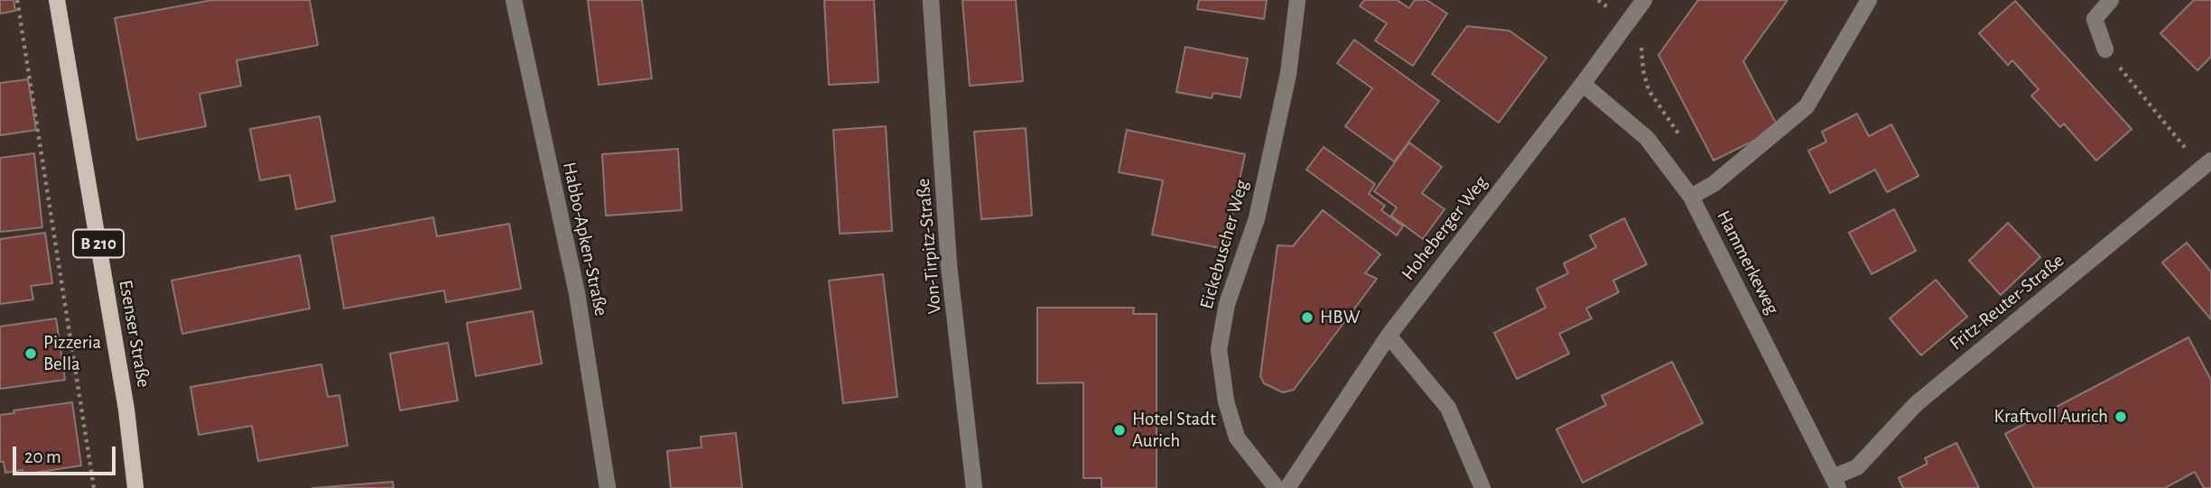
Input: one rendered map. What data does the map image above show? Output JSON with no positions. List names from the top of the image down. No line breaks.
{"streets":{"main road":["B 210","Esenser Straße"],"street":["Hoheberger Weg","Habbo-Apken-Straße","Eickebuscher Weg","Von-Tirpitz-Straße","Hammerkeweg","Fritz-Reuter-Straße"]},"crossings":[["Hoheberger Weg","Hammerkeweg"],["Hammerkeweg","Fritz-Reuter-Straße"]],"places":["HBW","Pizzeria Bella","Kraftvoll Aurich","Hotel Stadt Aurich"],"scale_bar":"20 m"}
